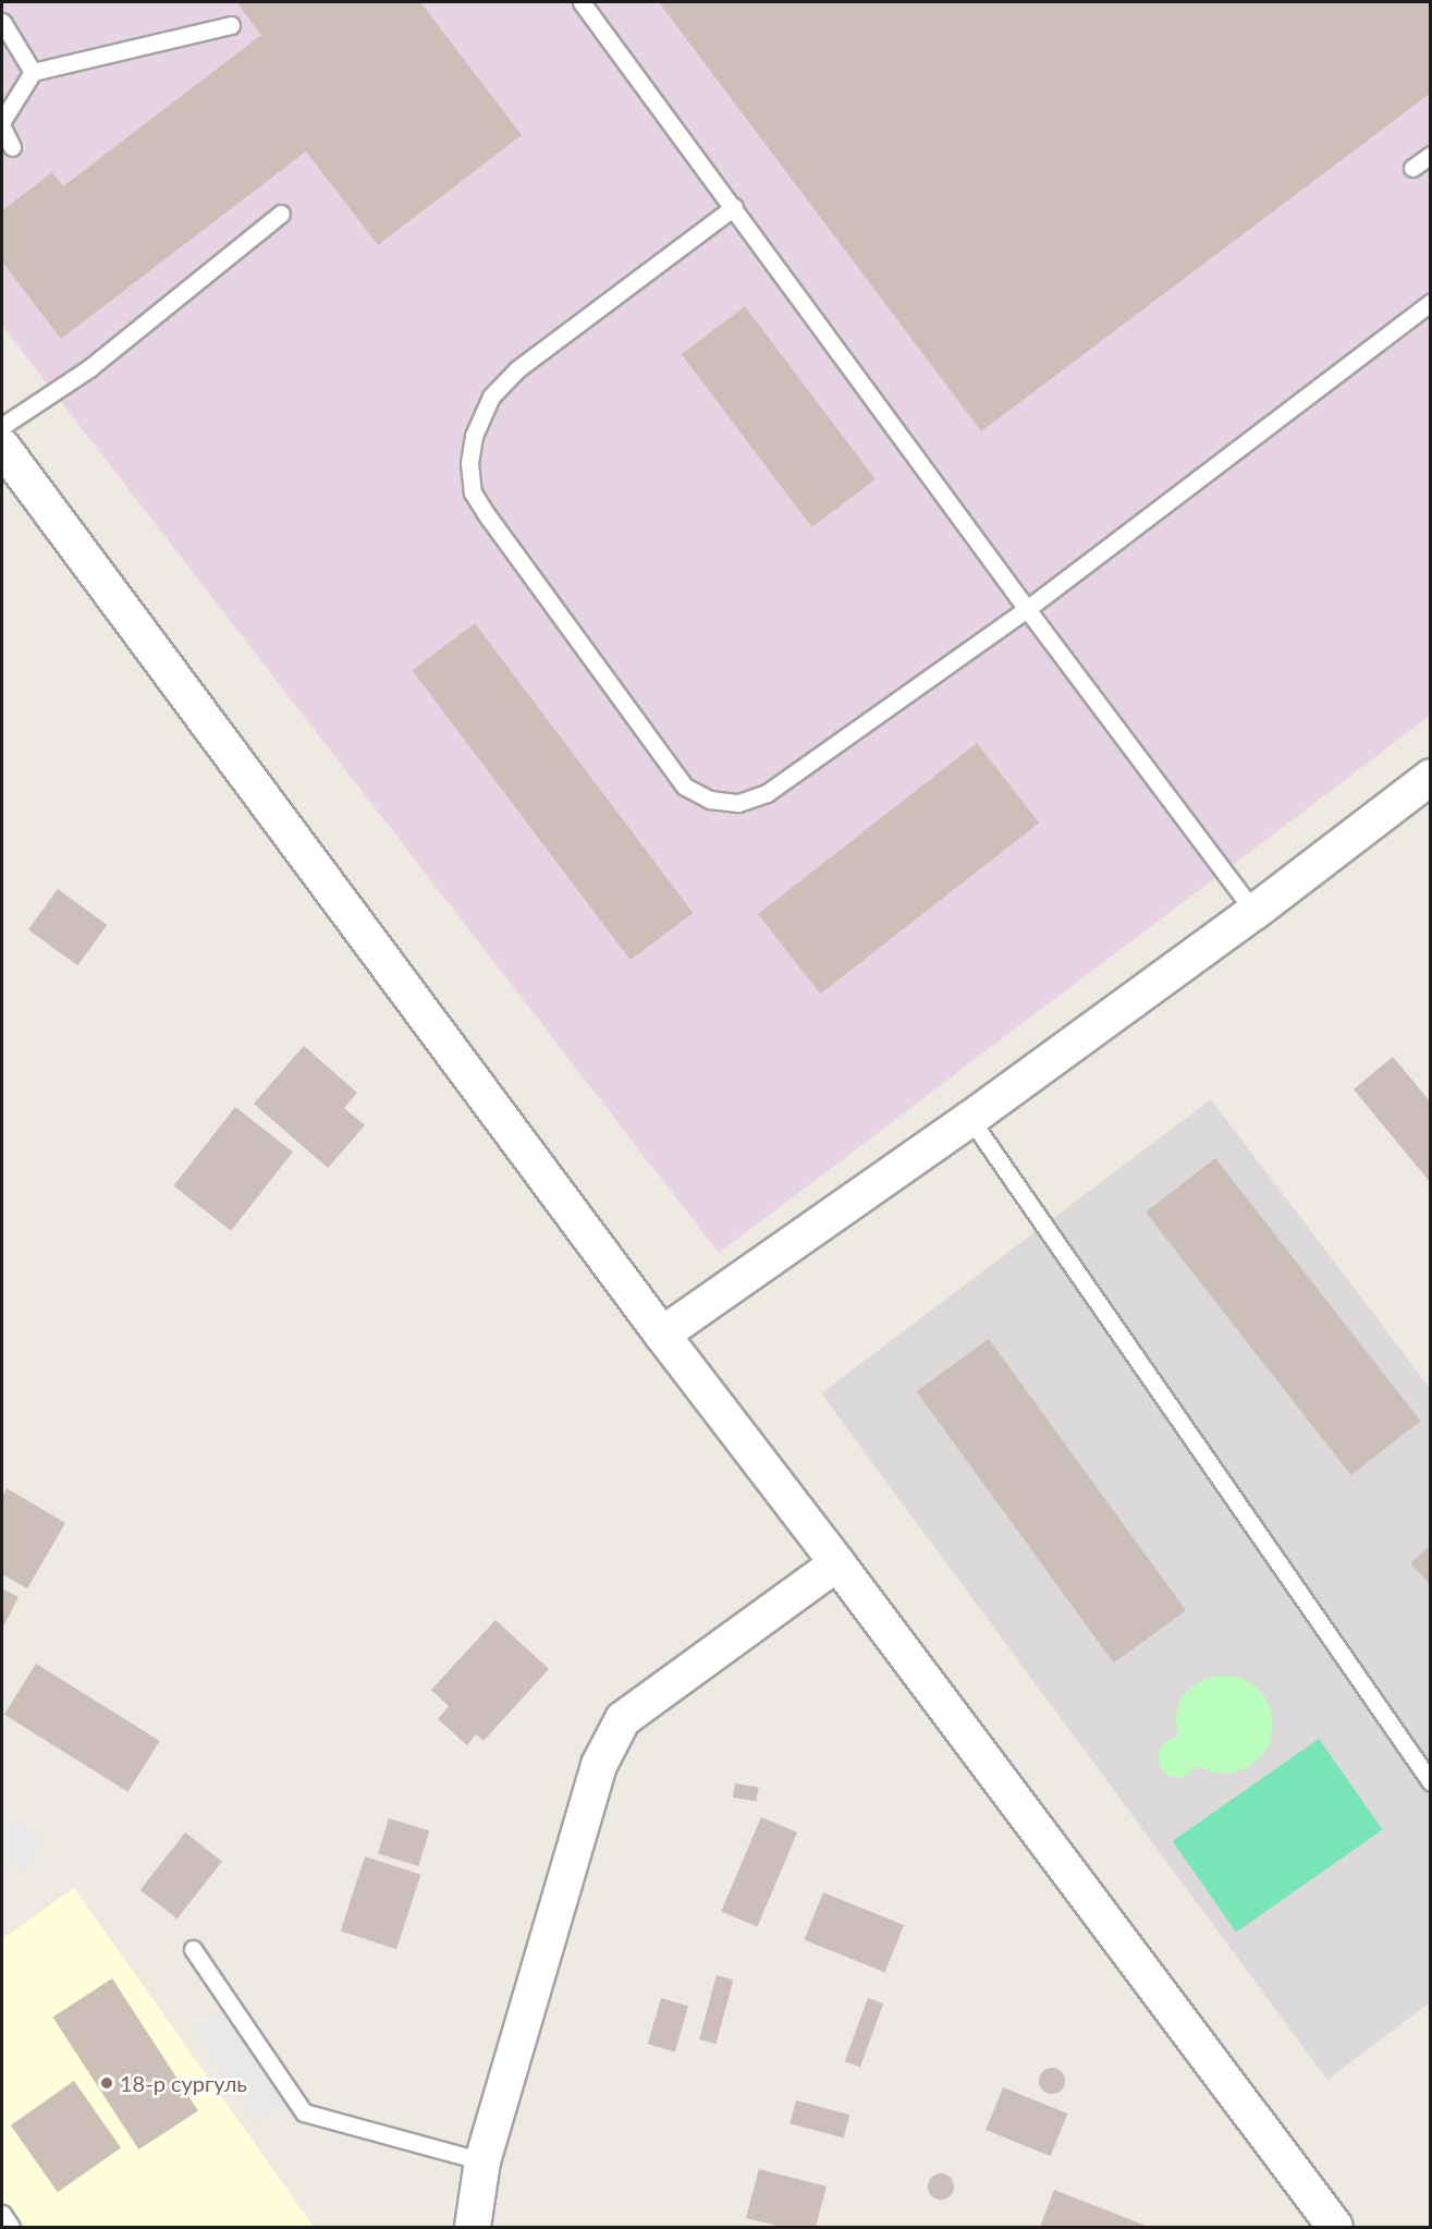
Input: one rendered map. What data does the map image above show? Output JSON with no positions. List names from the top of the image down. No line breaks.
{"places":["18-р сургуль"]}
